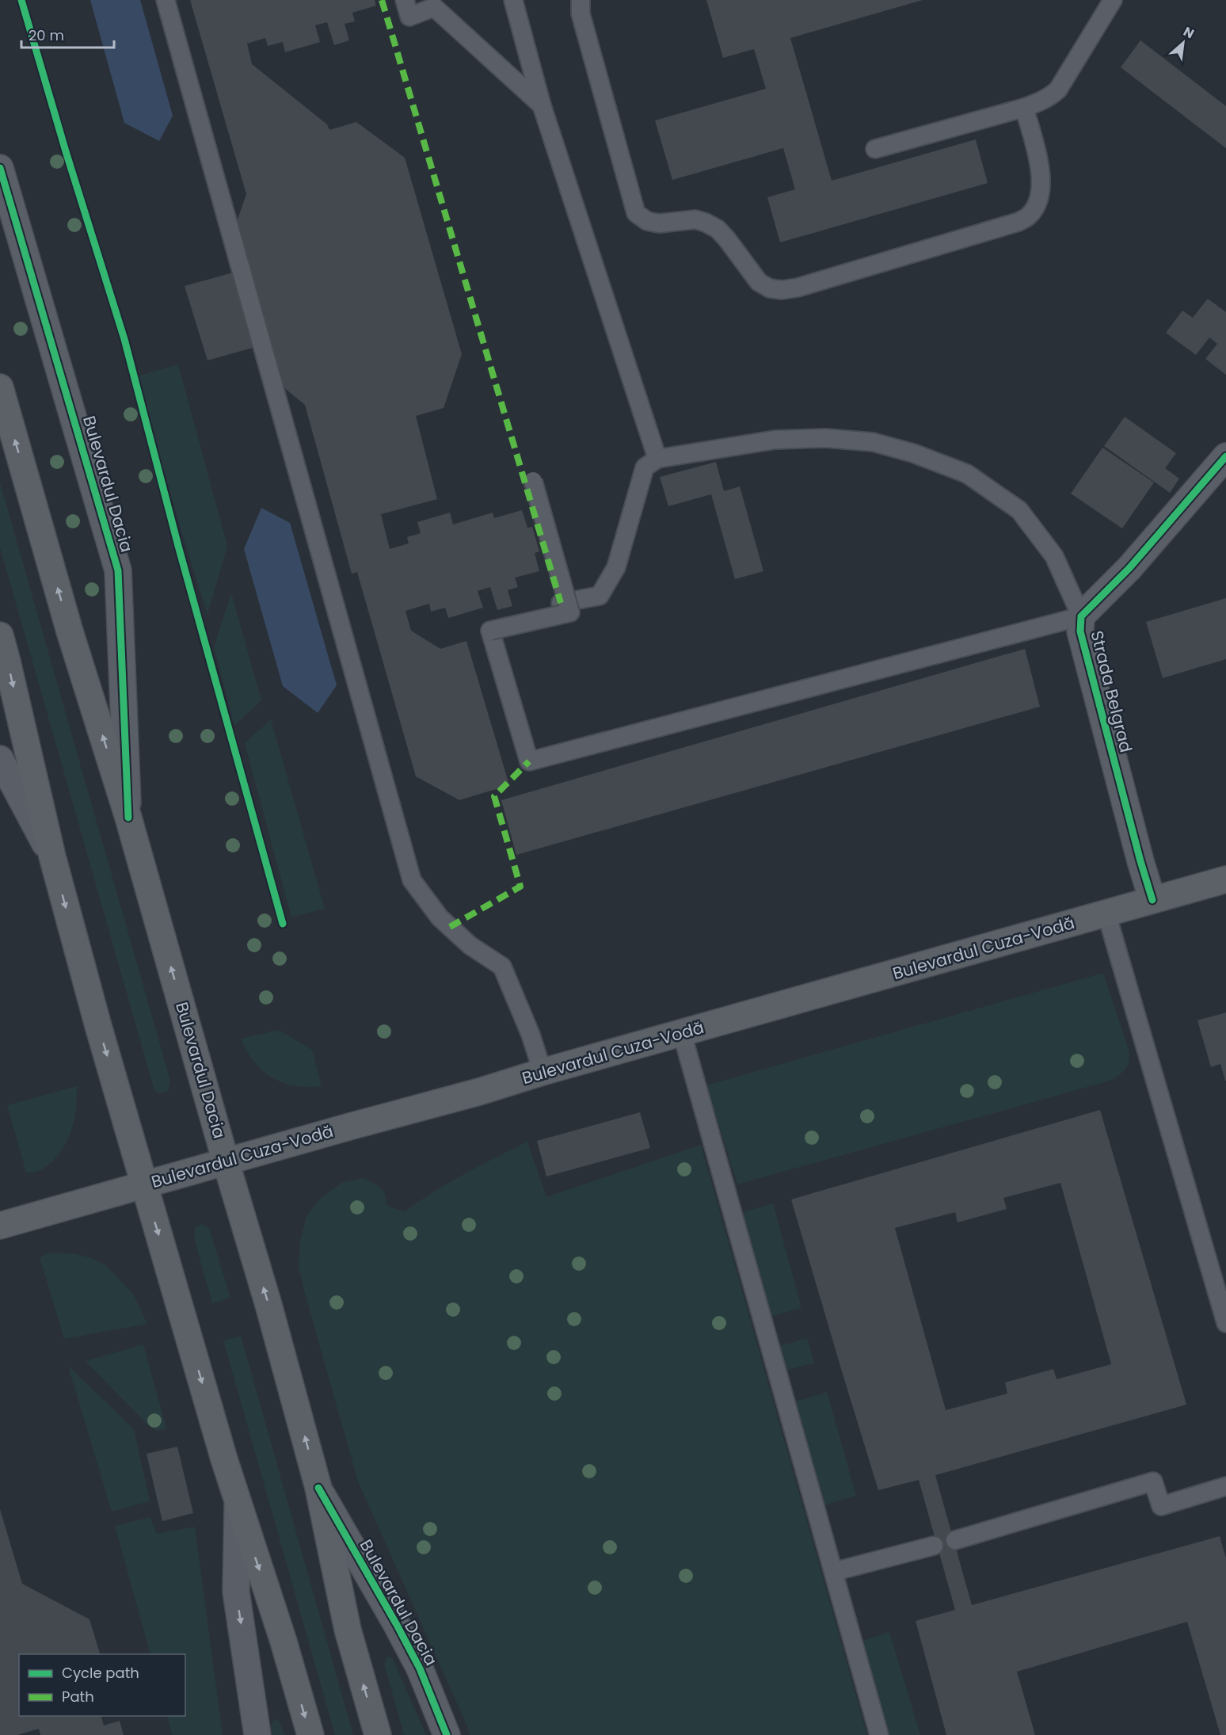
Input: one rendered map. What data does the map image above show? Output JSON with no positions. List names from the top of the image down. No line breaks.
{"streets":{"main road":["Bulevardul Dacia","Bulevardul Cuza-Vodă"],"street":["Strada Belgrad"]},"crossings":[["Bulevardul Dacia","Bulevardul Cuza-Vodă"],["Strada Belgrad","Bulevardul Cuza-Vodă"]],"legend":["Cycle path","Path"],"scale_bar":"20 m","north":"top right"}
